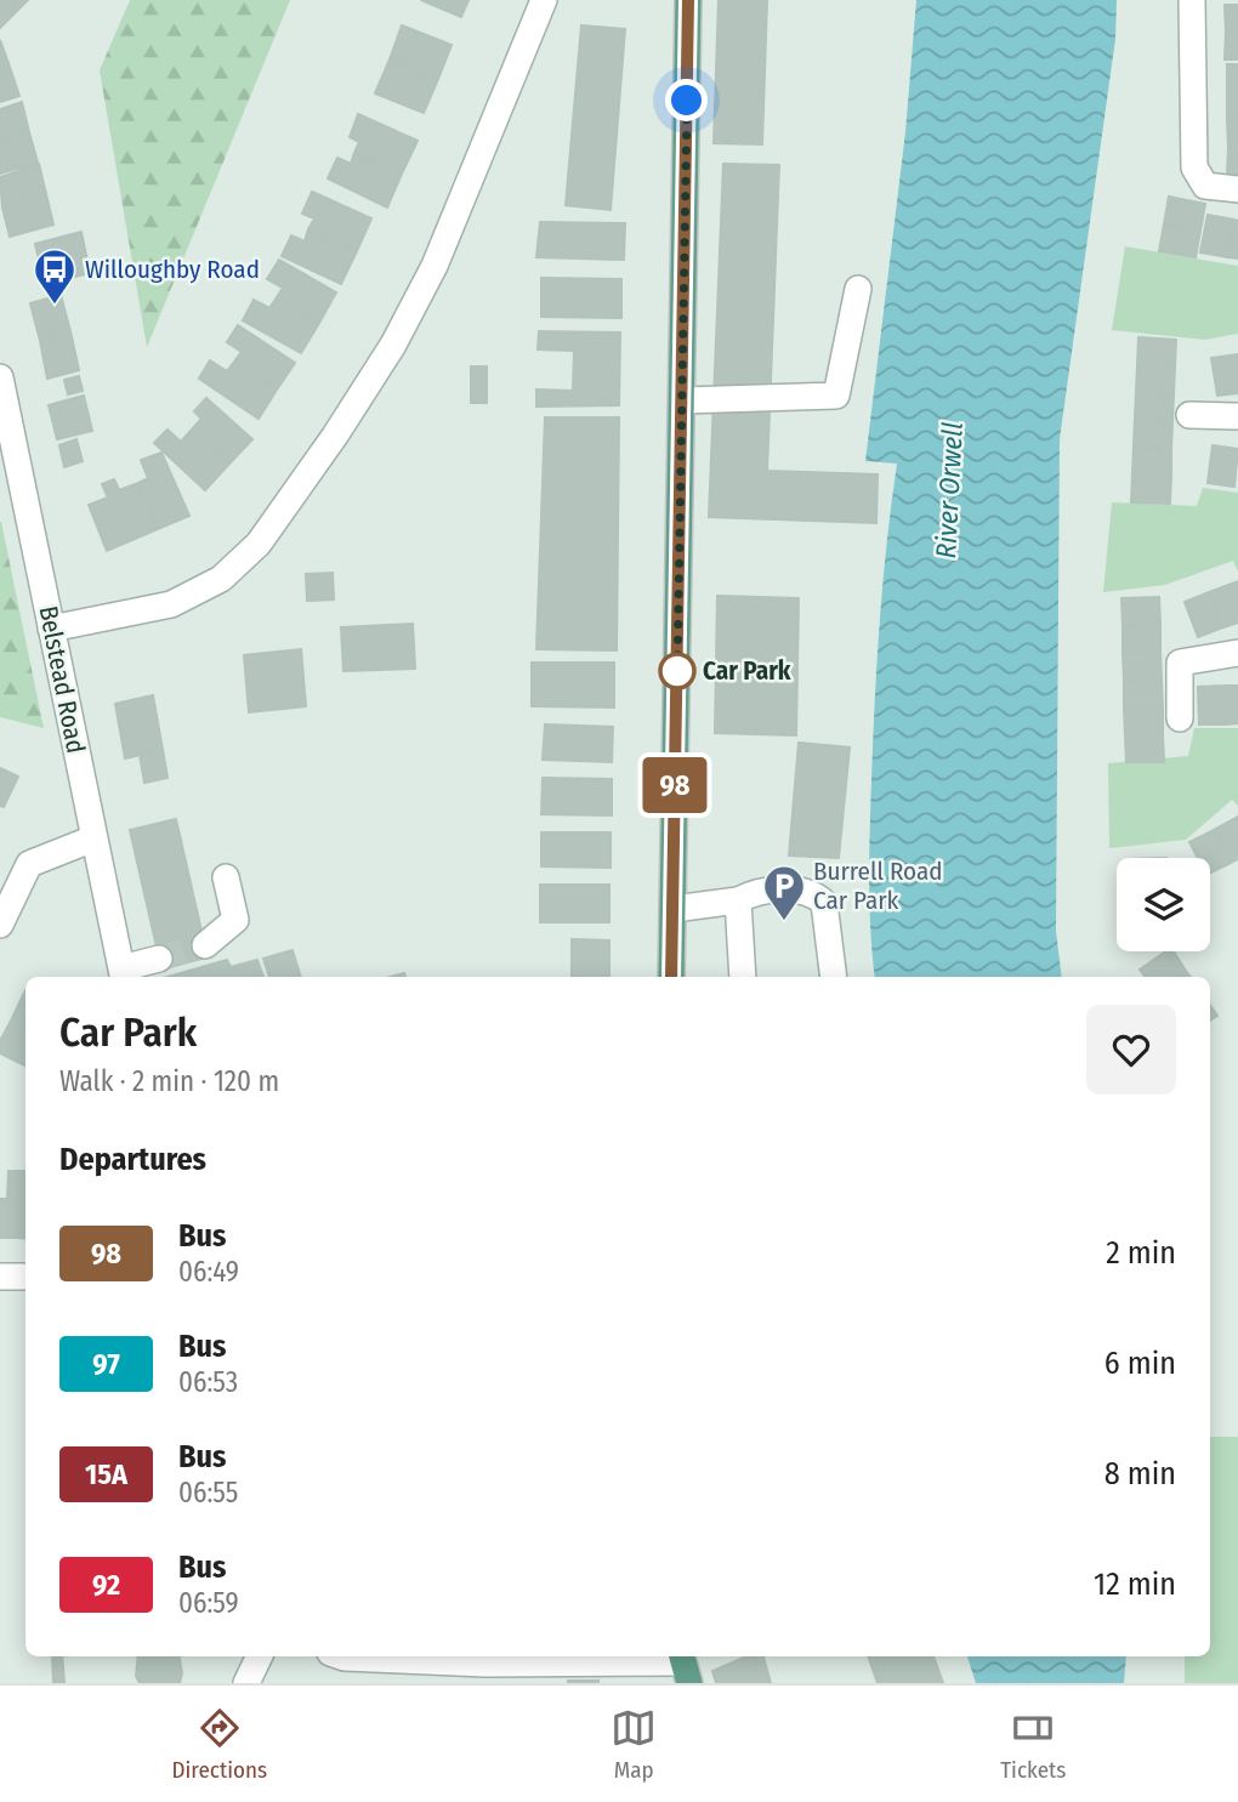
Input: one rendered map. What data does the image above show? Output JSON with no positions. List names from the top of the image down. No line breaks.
{"streets":{"street":["Belstead Road"]},"water":["River Orwell"],"places":{"bus stop":["Willoughby Road"],"other":["Car Park"],"parking":["Burrell Road Car Park"]},"lines":["bus line 98"],"page":{"on_map":"98","heading":[["Car Park","Walk · 2 min · 120 m"],"Departures"],"list":[{"mark":"98","name":"Bus","note":"06:49","value":"2 min"},{"mark":"97","name":"Bus","note":"06:53","value":"6 min"},{"mark":"15A","name":"Bus","note":"06:55","value":"8 min"},{"mark":"92","name":"Bus","note":"06:59","value":"12 min"}],"tabs":["Directions","Map","Tickets"]}}
